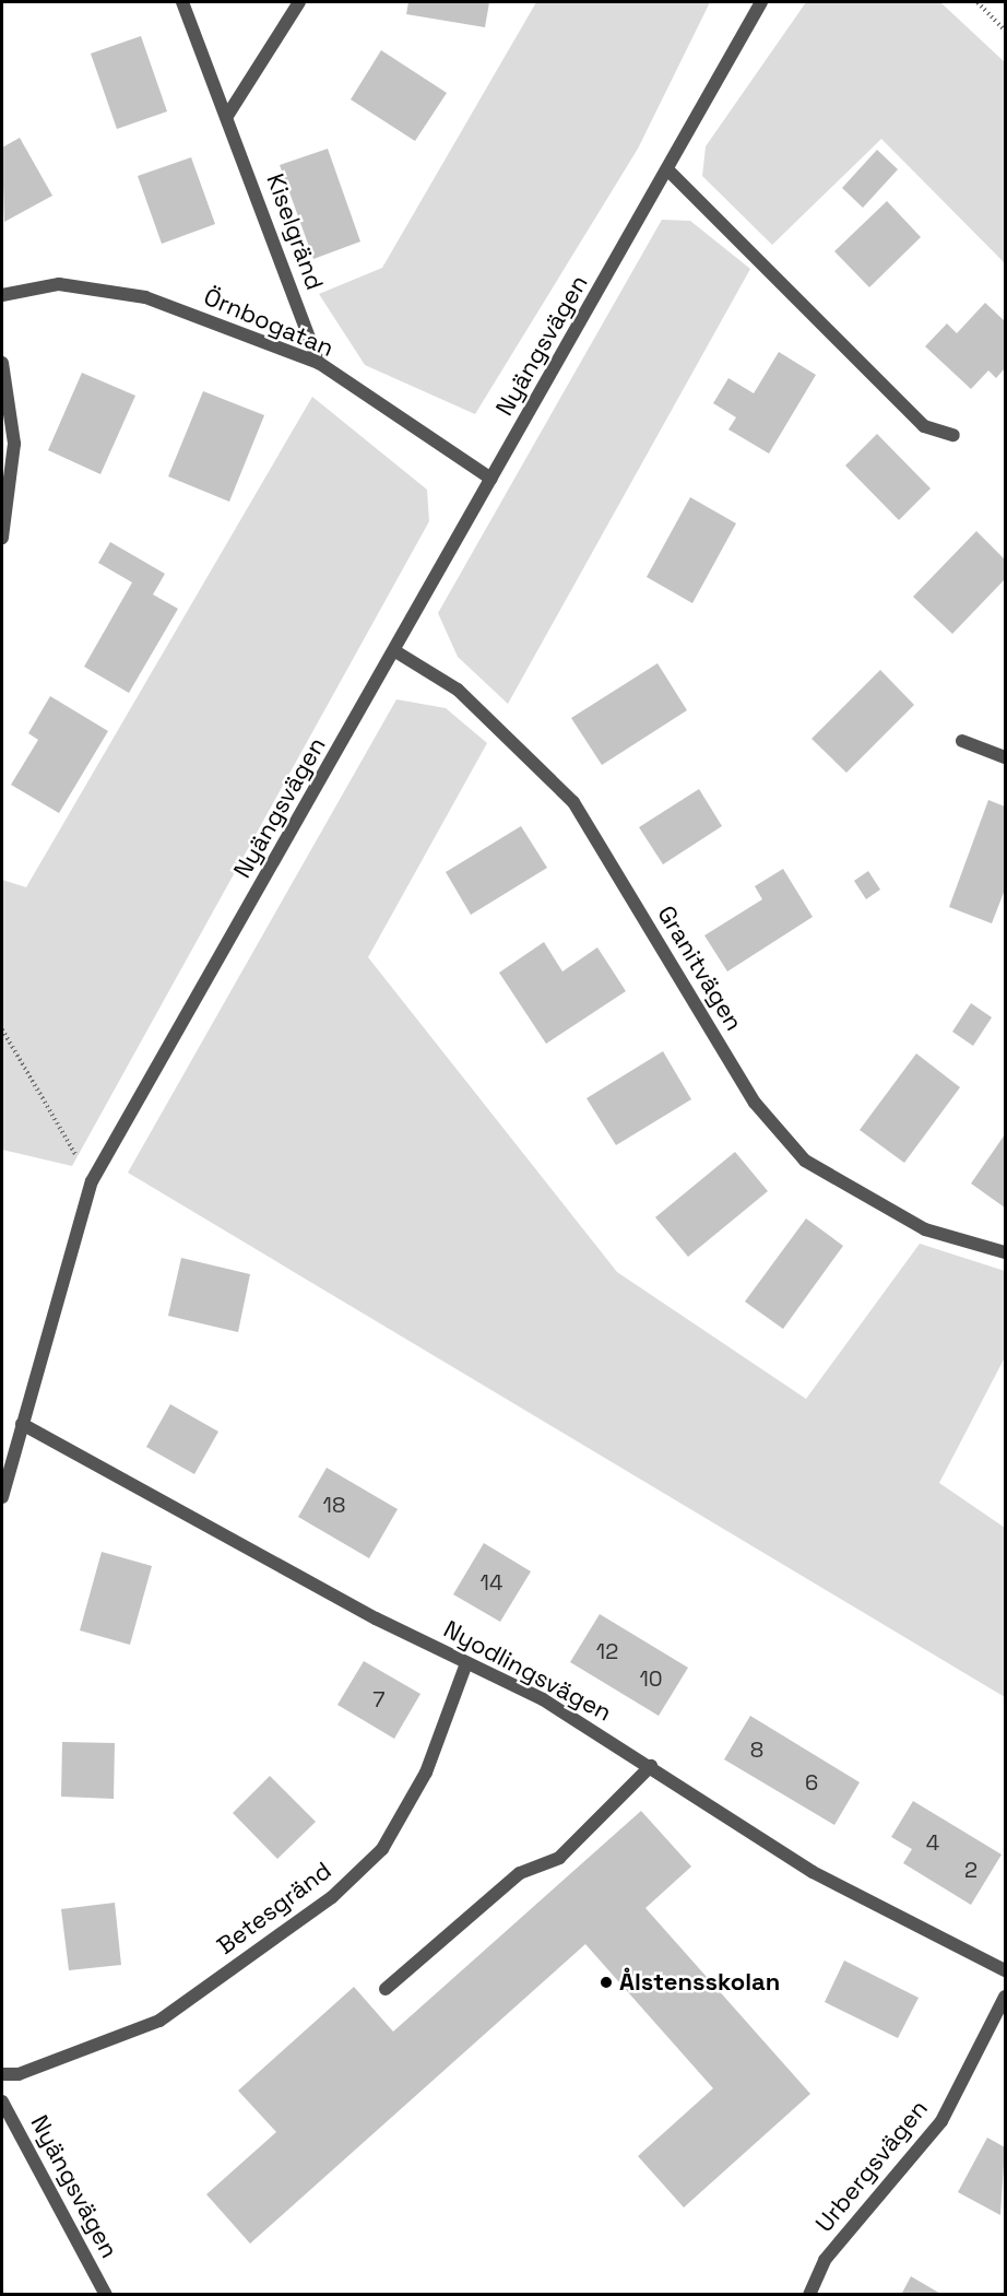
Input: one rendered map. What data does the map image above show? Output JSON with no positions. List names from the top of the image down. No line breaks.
{"streets":{"street":["Kiselgränd","Örnbogatan","Nyängsvägen","Granitvägen","Nyodlingsvägen","Betesgränd","Urbergsvägen"]},"crossings":[["Kiselgränd","Örnbogatan"],["Örnbogatan","Nyängsvägen"],["Nyängsvägen","Granitvägen"],["Nyängsvägen","Nyodlingsvägen"],["Nyodlingsvägen","Betesgränd"]],"places":["Ålstensskolan"],"house_numbers":["18","14","12","10","7","8","6","4","2"]}
